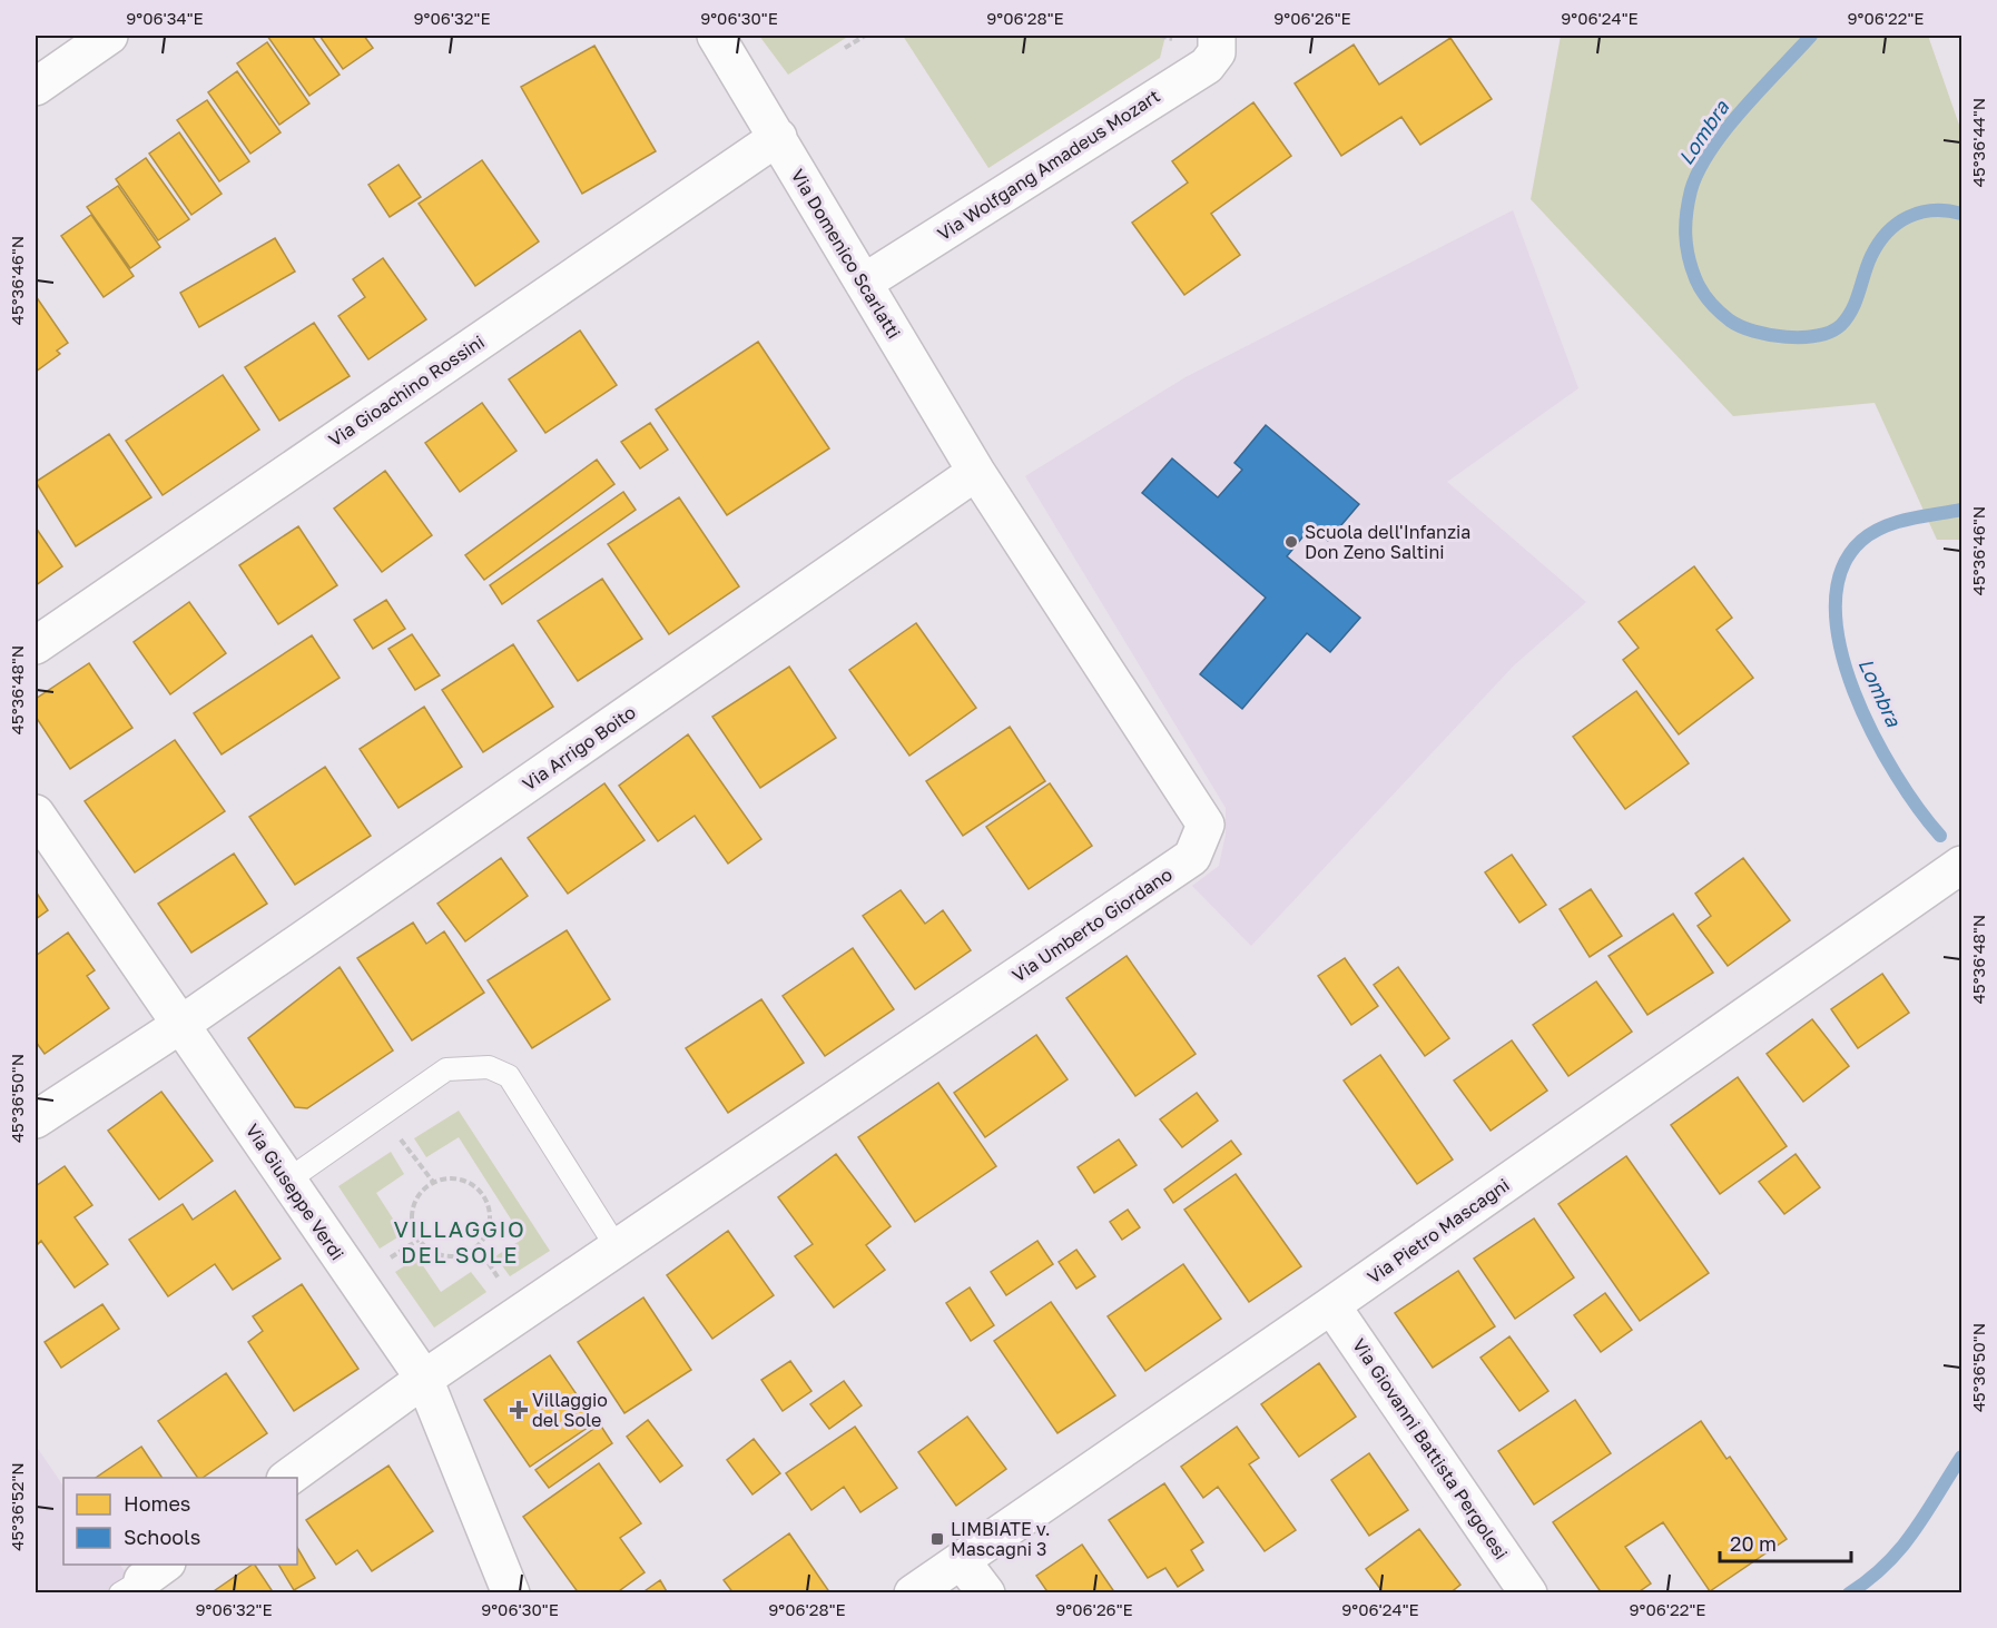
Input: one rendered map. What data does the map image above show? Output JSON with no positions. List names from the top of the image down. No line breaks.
{"streets":{"street":["Via Wolfgang Amadeus Mozart","Via Domenico Scarlatti","Via Gioachino Rossini","Via Arrigo Boito","Via Umberto Giordano","Via Giuseppe Verdi","Via Pietro Mascagni","Via Giovanni Battista Pergolesi"]},"crossings":[["Via Wolfgang Amadeus Mozart","Via Domenico Scarlatti"],["Via Domenico Scarlatti","Via Gioachino Rossini"],["Via Domenico Scarlatti","Via Arrigo Boito"],["Via Domenico Scarlatti","Via Umberto Giordano"],["Via Arrigo Boito","Via Umberto Giordano"],["Via Arrigo Boito","Via Giuseppe Verdi"],["Via Pietro Mascagni","Via Giovanni Battista Pergolesi"]],"districts":["VILLAGGIO DEL SOLE"],"water":["Lombra"],"places":{"other":["Scuola dell'Infanzia Don Zeno Saltini"],"health":["Villaggio del Sole"],"transit":["LIMBIATE v. Mascagni 3"]},"legend":["Homes","Schools"],"scale_bar":"20 m","coordinates":["9°06'34\"E","9°06'32\"E","9°06'30\"E","9°06'28\"E","9°06'26\"E","9°06'24\"E","9°06'22\"E","45°36'44\"N","45°36'46\"N","45°36'48\"N","45°36'50\"N","45°36'52\"N"]}
